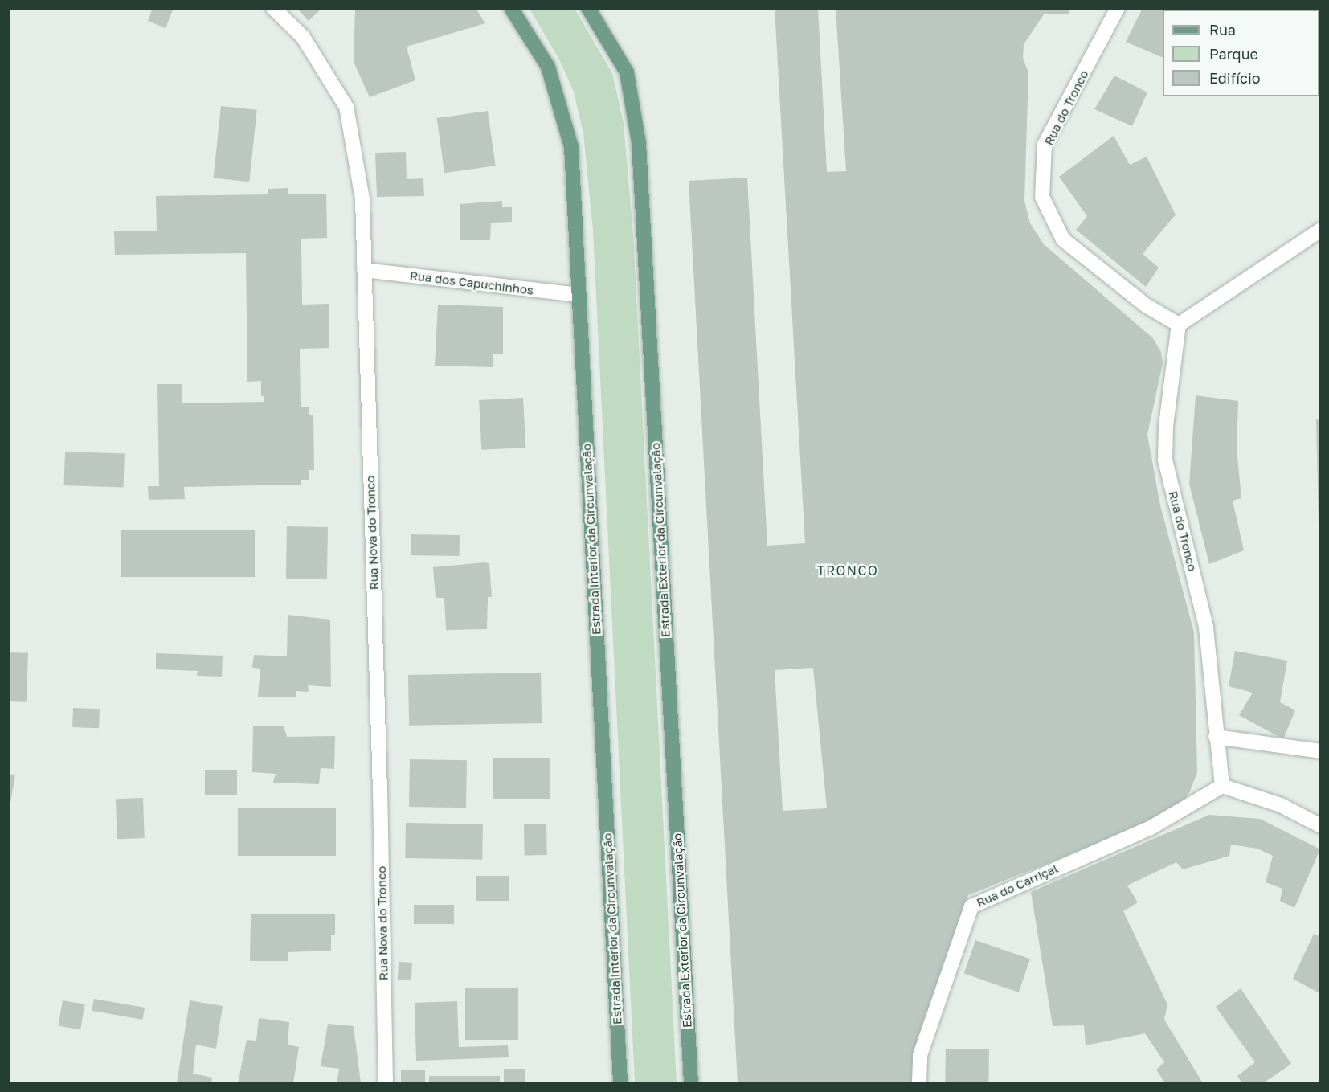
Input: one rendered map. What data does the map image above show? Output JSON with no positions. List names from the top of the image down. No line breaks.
{"streets":{"main road":["Estrada Interior da Circunvalação","Estrada Exterior da Circunvalação"],"street":["Rua do Tronco","Rua dos Capuchinhos","Rua Nova do Tronco","Rua do Carriçal"]},"crossings":[["Rua do Tronco","Rua do Carriçal"],["Rua dos Capuchinhos","Rua Nova do Tronco"],["Rua dos Capuchinhos","Estrada Interior da Circunvalação"]],"districts":["TRONCO"],"legend":["Rua","Parque","Edifício"]}
